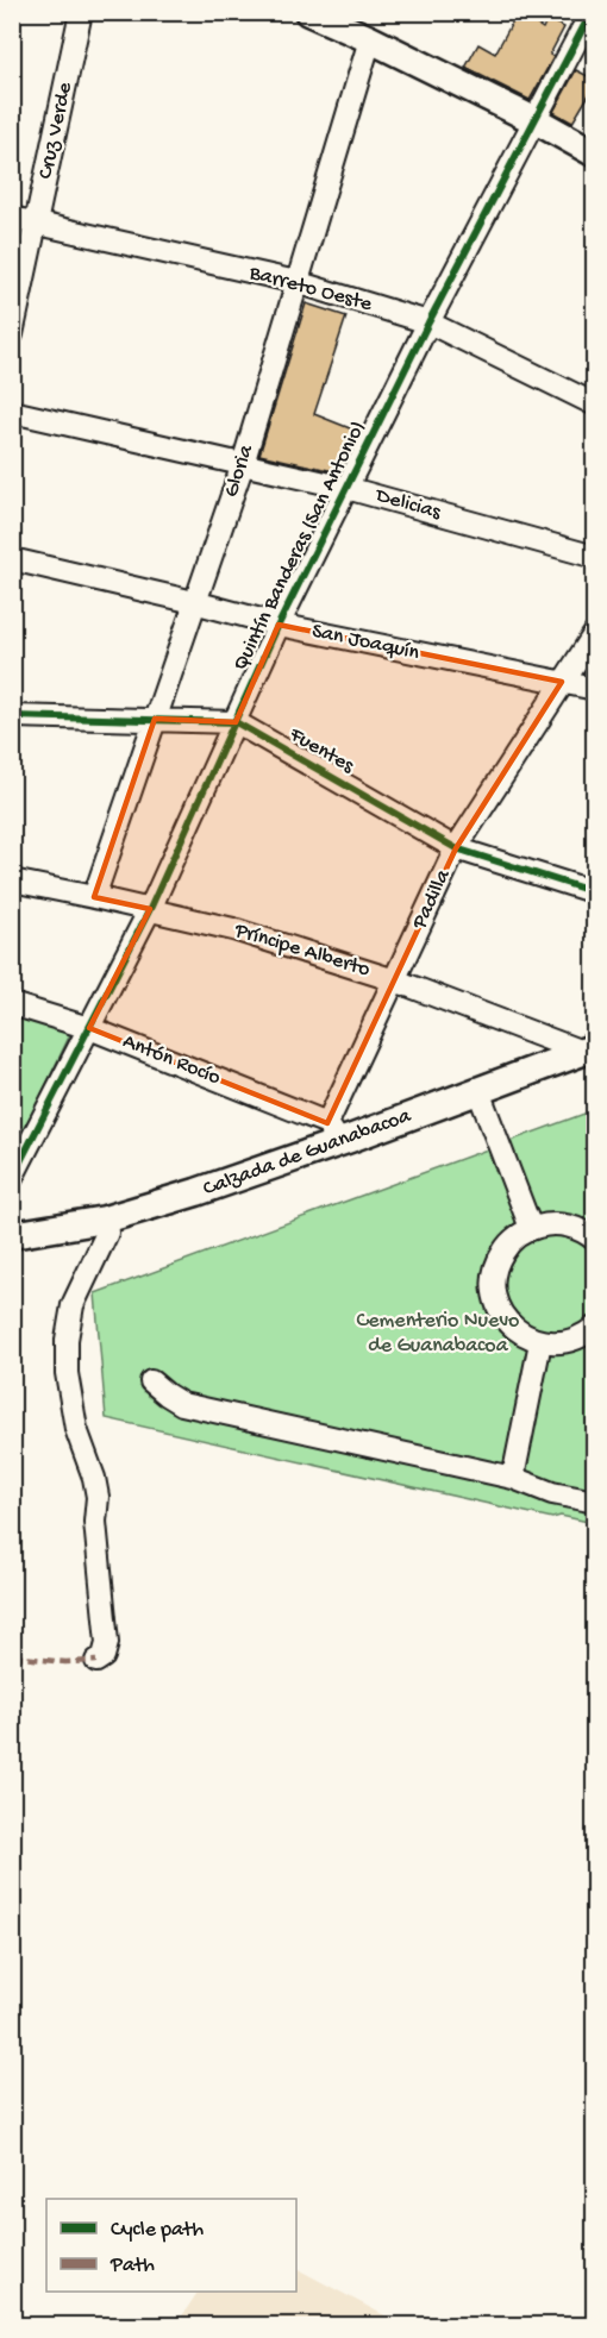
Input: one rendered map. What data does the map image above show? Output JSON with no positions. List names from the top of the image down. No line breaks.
{"streets":{"main road":["Calzada de Guanabacoa"],"street":["Cruz Verde","Barreto Oeste","Gloria","Delicias","Quintín Banderas (San Antonio)","San Joaquín","Fuentes","Padilla","Príncipe Alberto","Antón Rocío"]},"crossings":[["Cruz Verde","Barreto Oeste"],["Barreto Oeste","Gloria"],["Barreto Oeste","Quintín Banderas (San Antonio)"],["Gloria","Delicias"],["Gloria","San Joaquín"],["Gloria","Fuentes"],["Gloria","Príncipe Alberto"],["Delicias","Quintín Banderas (San Antonio)"],["Quintín Banderas (San Antonio)","San Joaquín"],["Quintín Banderas (San Antonio)","Fuentes"],["Quintín Banderas (San Antonio)","Príncipe Alberto"],["Quintín Banderas (San Antonio)","Antón Rocío"],["San Joaquín","Padilla"],["Fuentes","Padilla"],["Padilla","Príncipe Alberto"],["Padilla","Antón Rocío"],["Padilla","Calzada de Guanabacoa"],["Príncipe Alberto","Calzada de Guanabacoa"],["Antón Rocío","Calzada de Guanabacoa"]],"parks":["Cementerio Nuevo de Guanabacoa"],"legend":["Cycle path","Path"]}
